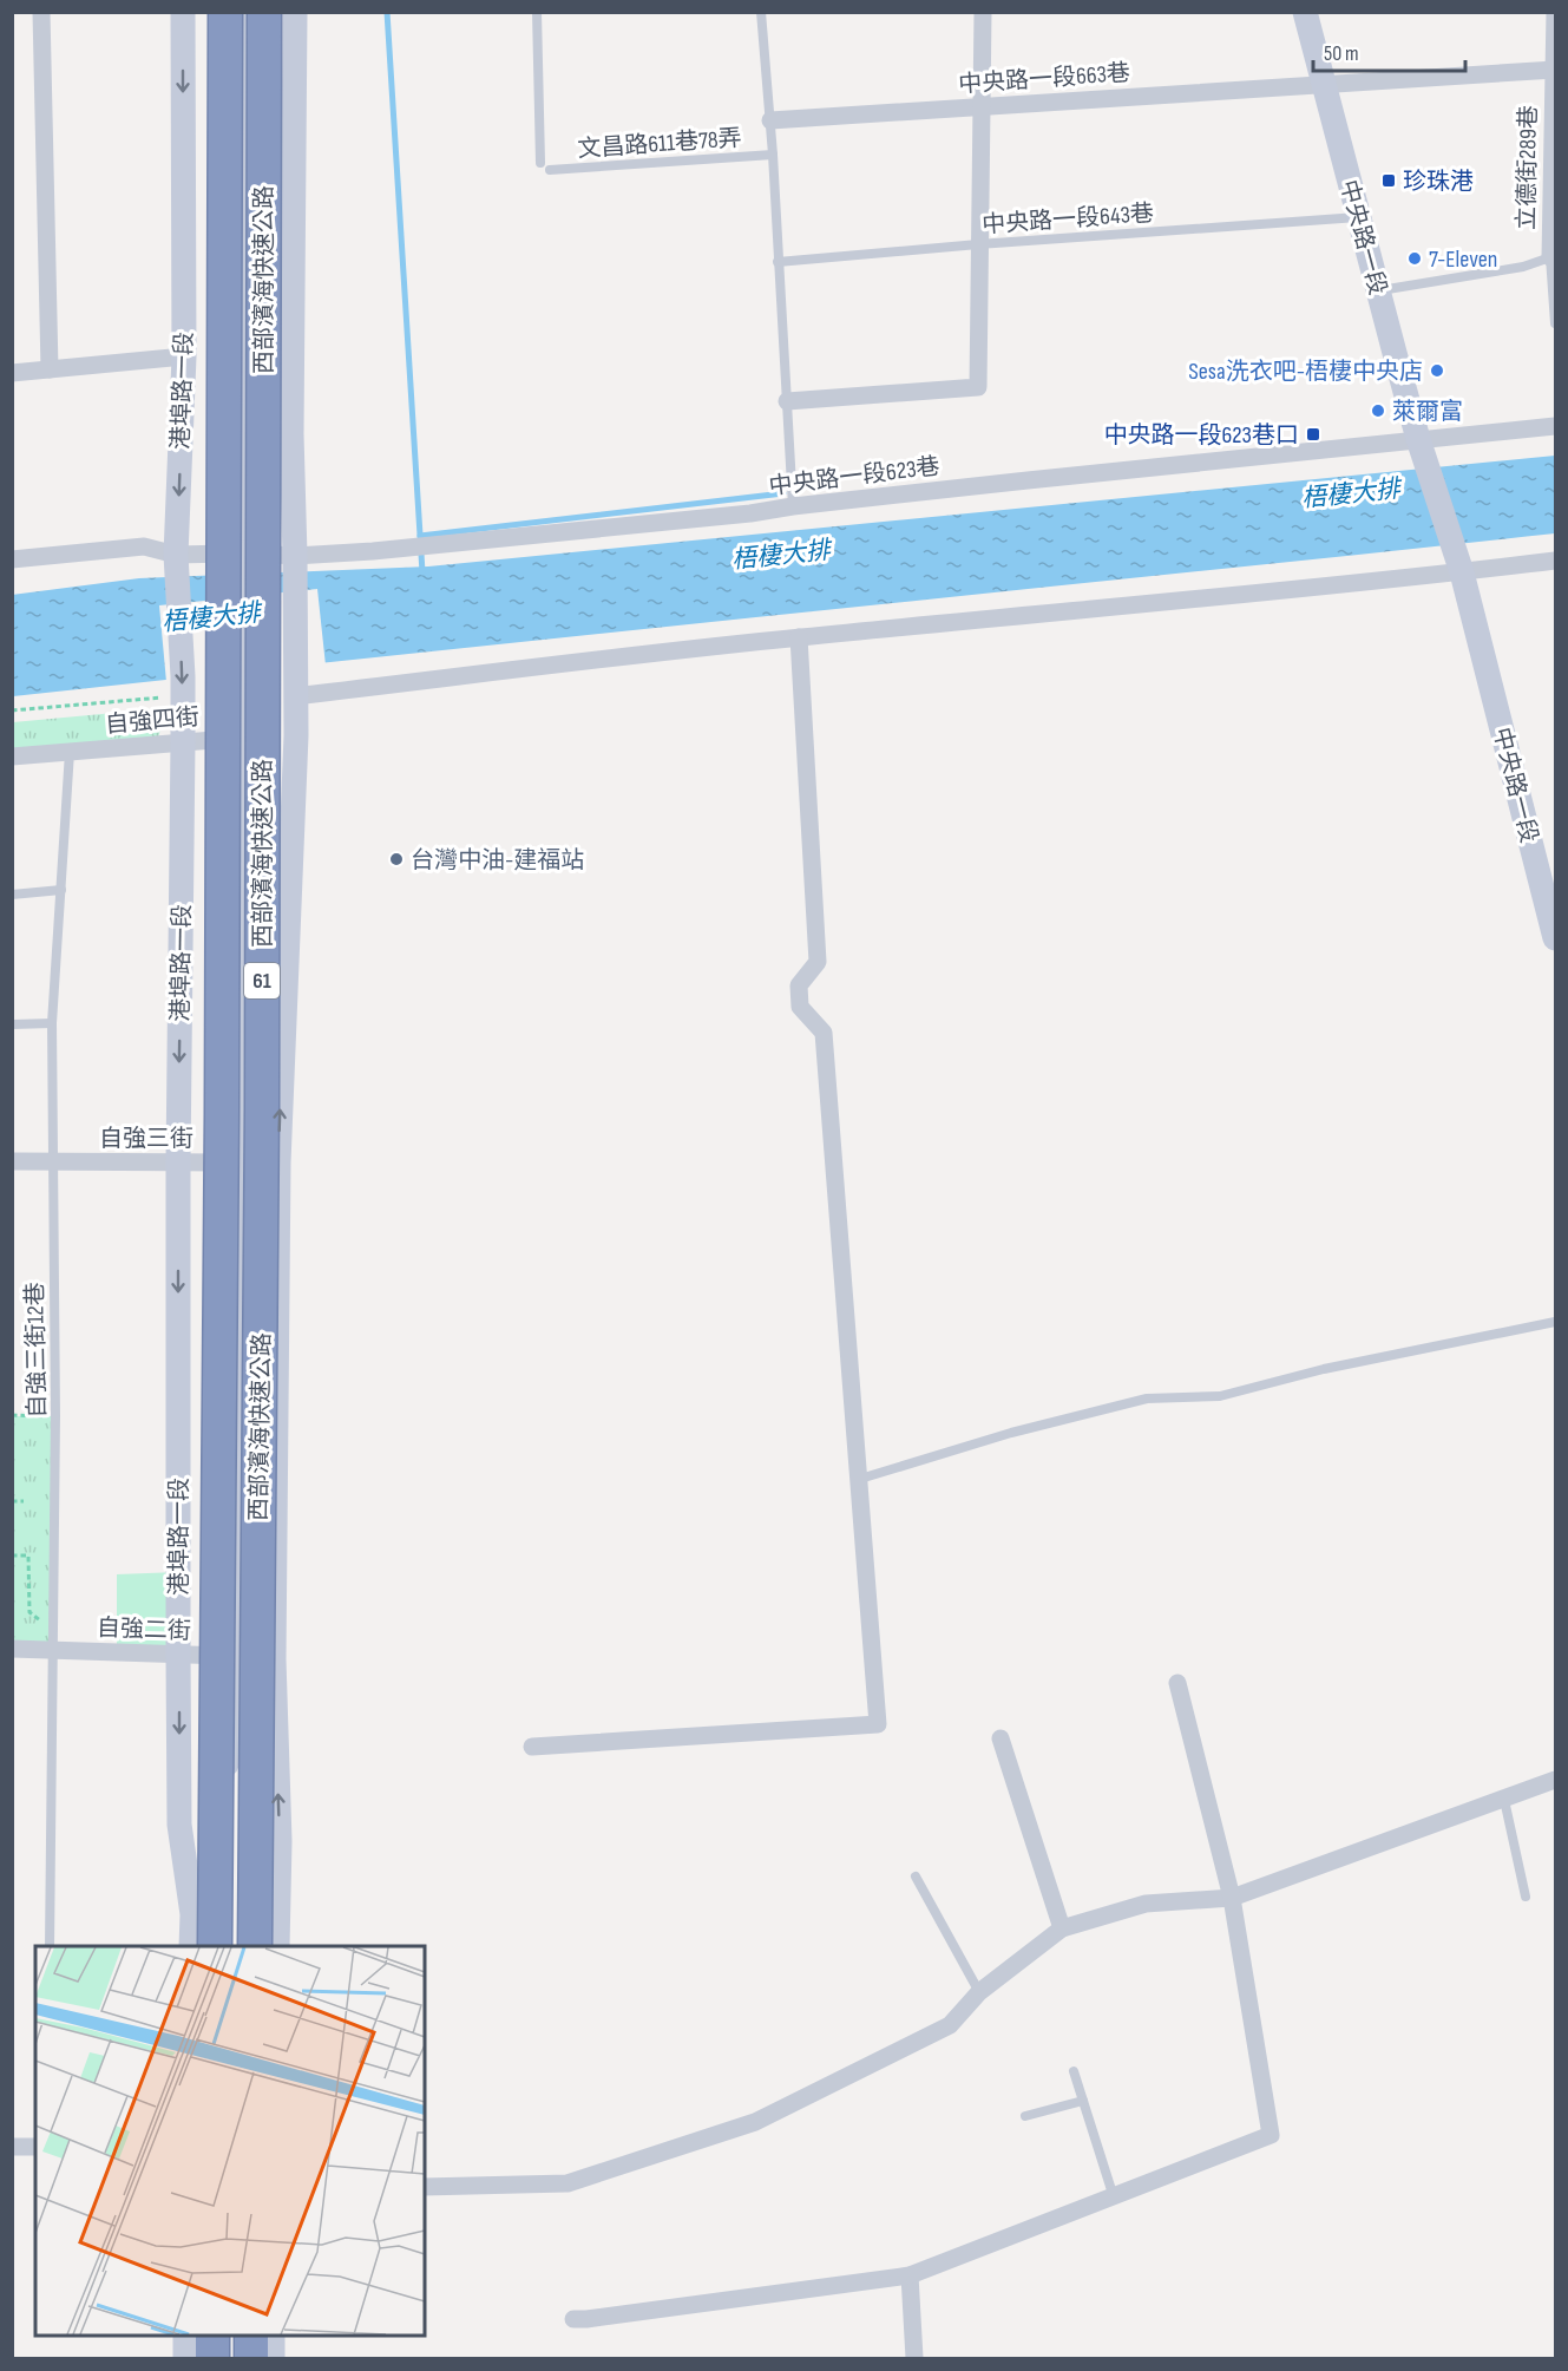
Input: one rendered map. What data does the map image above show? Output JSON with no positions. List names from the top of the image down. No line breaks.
{"streets":{"highway":["西部濱海快速公路","61"],"street":["中央路一段663巷","立德街289巷","中央路一段","港埠路一段","中央路一段623巷","自強四街","自強三街","自強二街"],"lane":["文昌路611巷78弄","中央路一段643巷","自強三街12巷"]},"crossings":[["中央路一段663巷","立德街289巷"],["中央路一段663巷","中央路一段"],["中央路一段643巷","中央路一段"],["中央路一段","中央路一段623巷"],["港埠路一段","中央路一段623巷"],["港埠路一段","自強四街"],["港埠路一段","自強三街"],["港埠路一段","自強二街"],["自強四街","自強三街12巷"],["自強三街","自強三街12巷"],["自強三街12巷","自強二街"]],"water":["梧棲大排"],"places":{"transit":["珍珠港","中央路一段623巷口"],"other":["7-Eleven","Sesa洗衣吧-梧棲中央店","萊爾富","台灣中油-建福站"]},"scale_bar":"50 m"}
